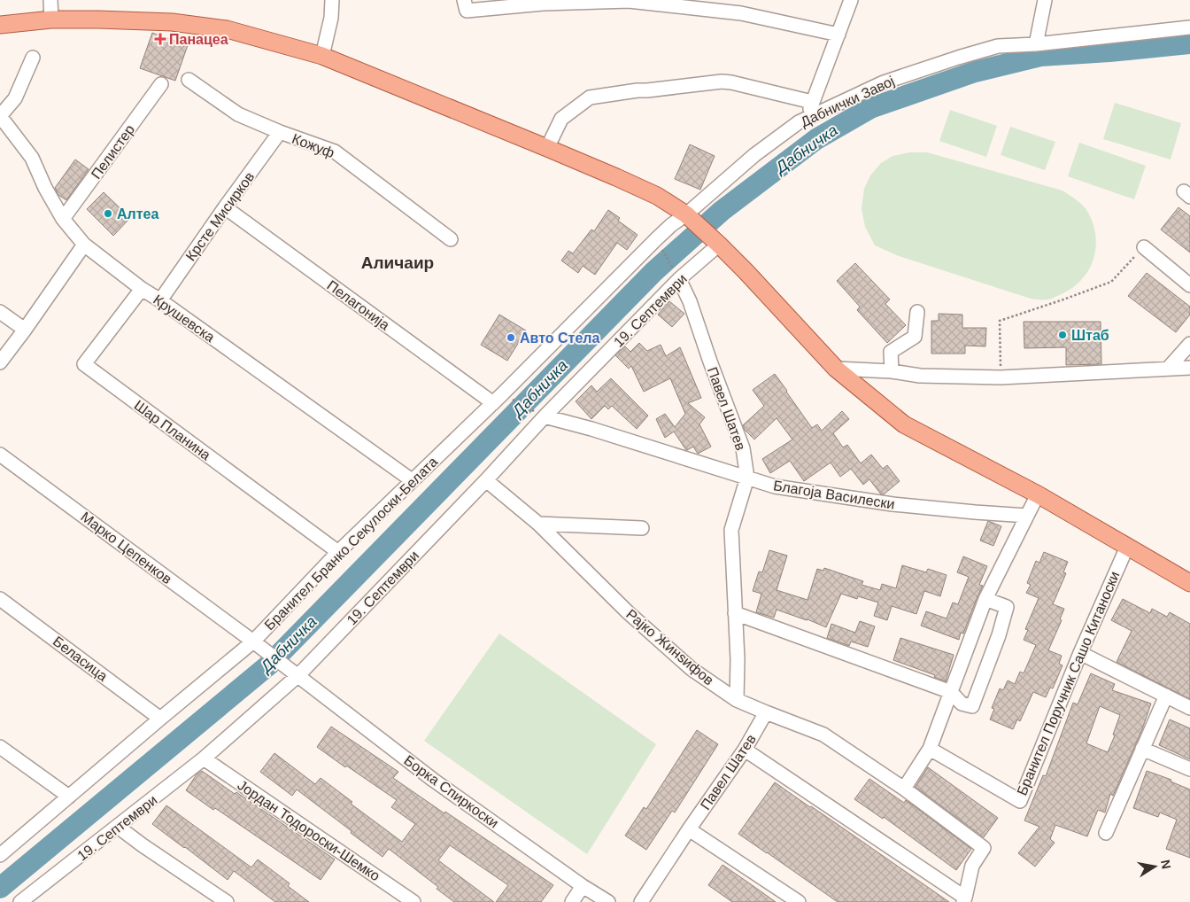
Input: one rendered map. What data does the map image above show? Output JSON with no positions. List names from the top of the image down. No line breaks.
{"streets":{"street":["Дабнички Завој","Кожуф","Пелистер","Крсте Мисирков","Пелагонија","19. Септември","Крушевска","Павел Шатев","Шар Планина","Благоја Василески","Бранител Бранко Секулоски-Белата","Марко Цепенков","Рајко Жинѕифов","Беласица","Бранител Поручник Сашо Китаноски","Борка Спиркоски","Јордан Тодороски-Шемко"]},"crossings":[["Дабнички Завој","Бранител Бранко Секулоски-Белата"],["Кожуф","Крсте Мисирков"],["Пелистер","Крушевска"],["Крсте Мисирков","Пелагонија"],["Крсте Мисирков","Крушевска"],["Пелагонија","Бранител Бранко Секулоски-Белата"],["19. Септември","Павел Шатев"],["19. Септември","Благоја Василески"],["19. Септември","Марко Цепенков"],["19. Септември","Рајко Жинѕифов"],["19. Септември","Борка Спиркоски"],["19. Септември","Јордан Тодороски-Шемко"],["Крушевска","Шар Планина"],["Крушевска","Бранител Бранко Секулоски-Белата"],["Павел Шатев","Благоја Василески"],["Павел Шатев","Рајко Жинѕифов"],["Шар Планина","Бранител Бранко Секулоски-Белата"],["Бранител Бранко Секулоски-Белата","Марко Цепенков"],["Бранител Бранко Секулоски-Белата","Беласица"],["Марко Цепенков","Борка Спиркоски"]],"districts":["Аличаир"],"water":["Дабничка"],"places":{"health":["Панацеа"],"other":["Алтеа","Штаб","Авто Стела"]},"north":"right"}
